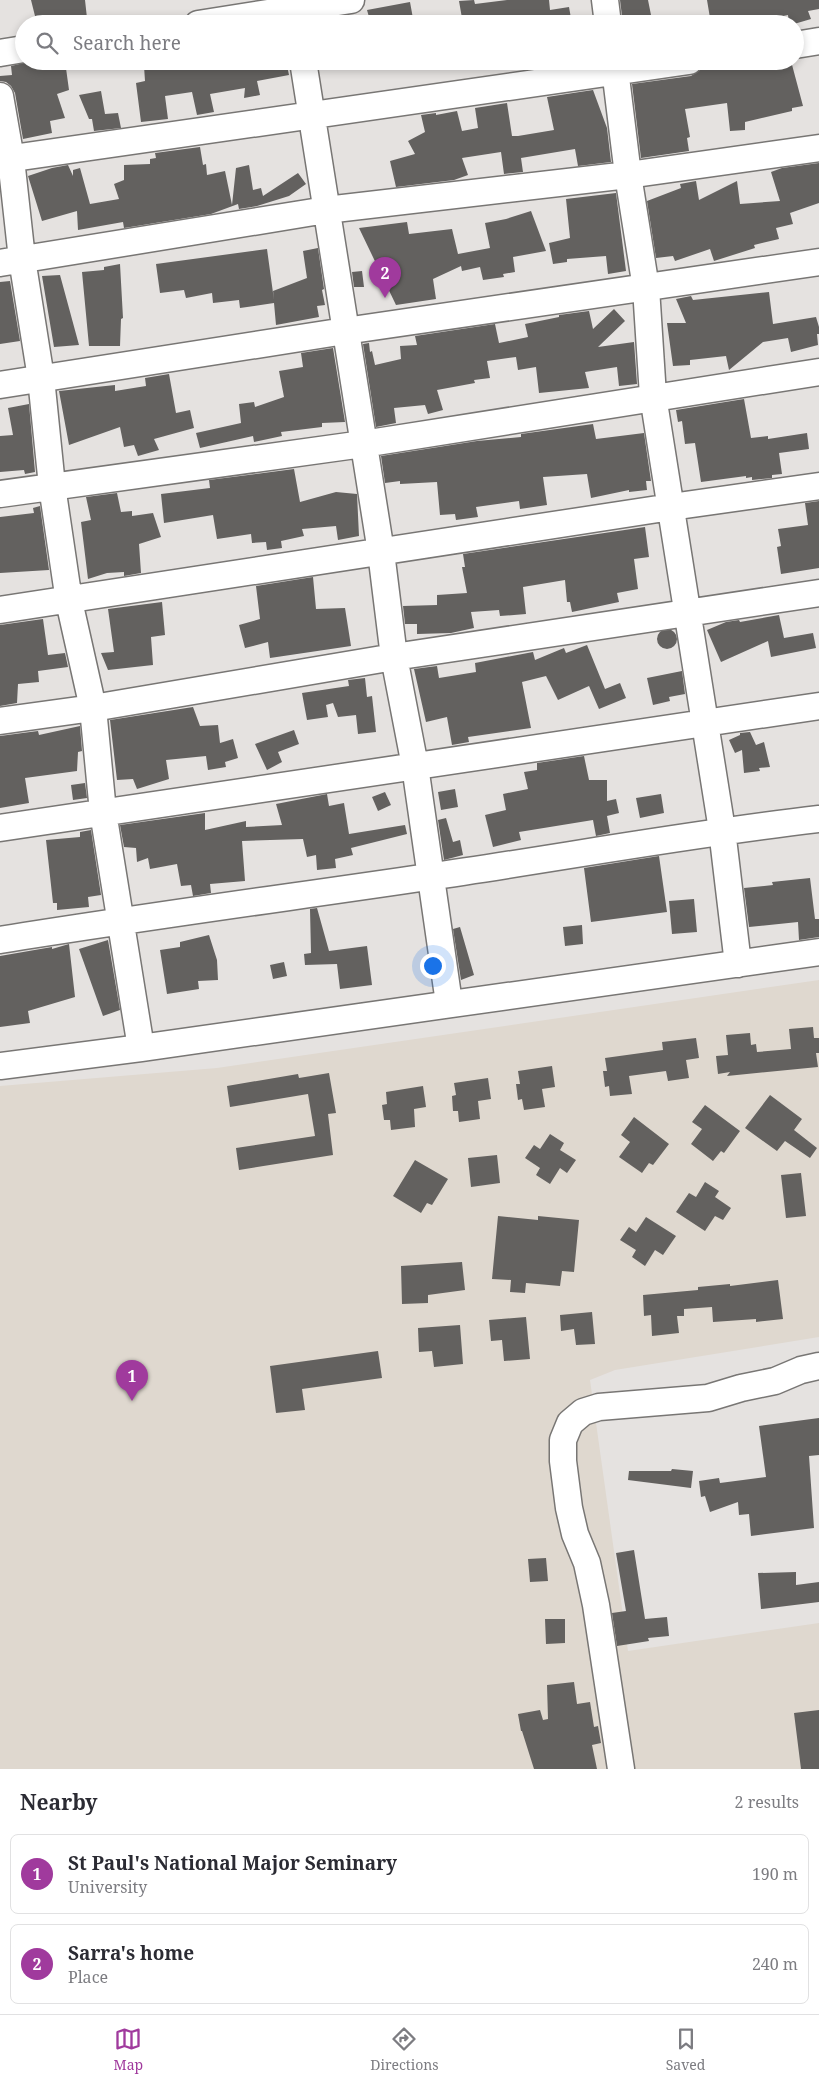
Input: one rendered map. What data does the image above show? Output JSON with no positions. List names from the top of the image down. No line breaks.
{"page":{"search":"Search here","pins":["2","1"],"heading":["Nearby","2 results"],"list":[{"mark":"1","name":"St Paul's National Major Seminary","note":"University","value":"190 m"},{"mark":"2","name":"Sarra's home","note":"Place","value":"240 m"}],"nav":["Map","Directions","Saved"]}}
